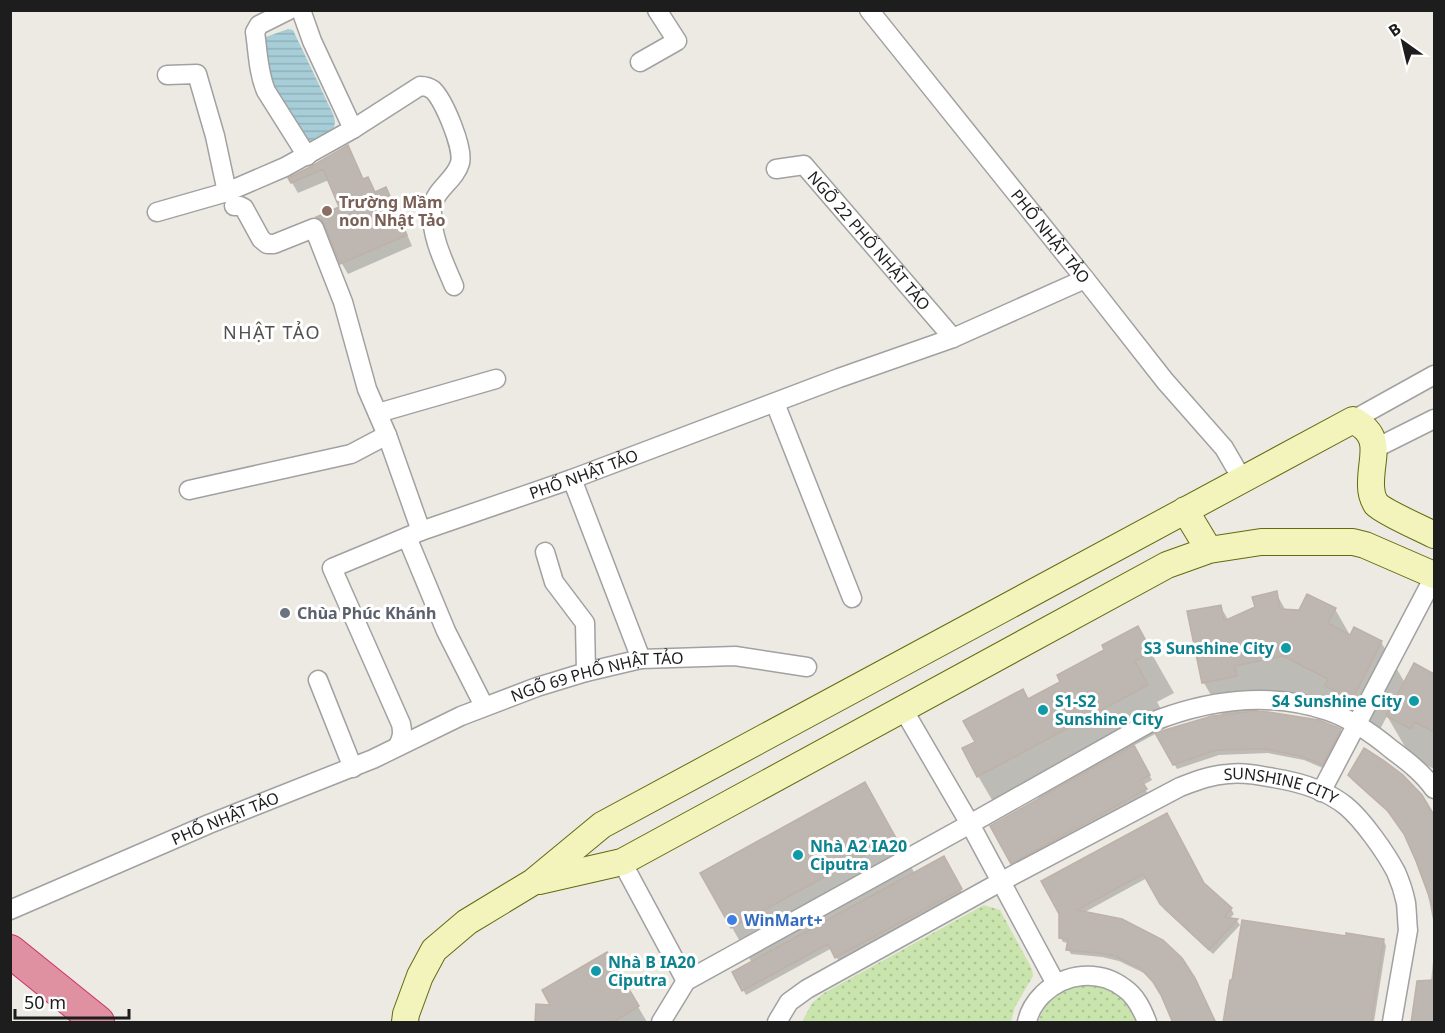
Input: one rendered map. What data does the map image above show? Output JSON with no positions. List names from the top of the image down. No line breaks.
{"streets":{"street":["PHỐ NHẬT TẢO","NGÕ 22 PHỐ NHẬT TẢO","NGÕ 69 PHỐ NHẬT TẢO","SUNSHINE CITY"]},"crossings":[["PHỐ NHẬT TẢO","NGÕ 22 PHỐ NHẬT TẢO"],["PHỐ NHẬT TẢO","NGÕ 69 PHỐ NHẬT TẢO"]],"districts":["NHẬT TẢO"],"places":["Trường Mầm non Nhật Tảo","Chùa Phúc Khánh","S3 Sunshine City","S4 Sunshine City","S1-S2 Sunshine City","Nhà A2 IA20 Ciputra","WinMart+","Nhà B IA20 Ciputra"],"scale_bar":"50 m","north":"top left"}
